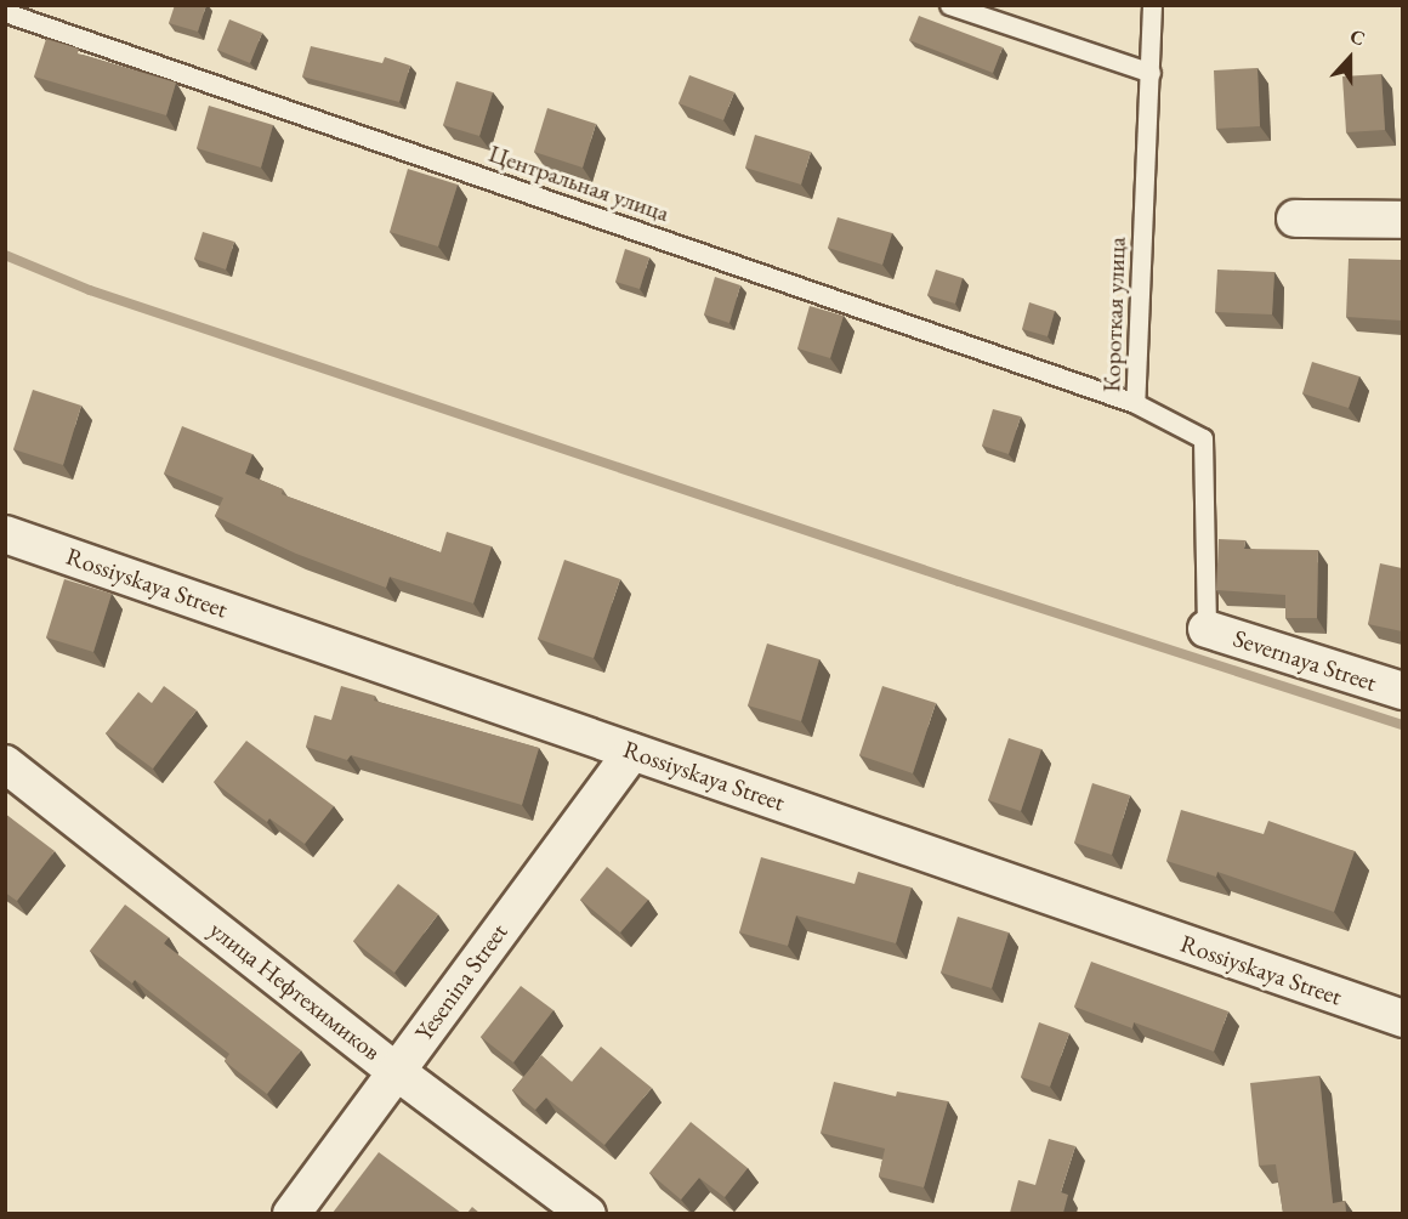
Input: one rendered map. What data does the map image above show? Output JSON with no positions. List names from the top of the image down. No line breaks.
{"streets":{"street":["Rossiyskaya Street","Severnaya Street","Yesenina Street","улица Нефтехимиков"],"lane":["Центральная улица","Короткая улица"]},"crossings":[["Центральная улица","Короткая улица"],["Короткая улица","Severnaya Street"],["Rossiyskaya Street","Yesenina Street"],["Yesenina Street","улица Нефтехимиков"]],"north":"top"}
